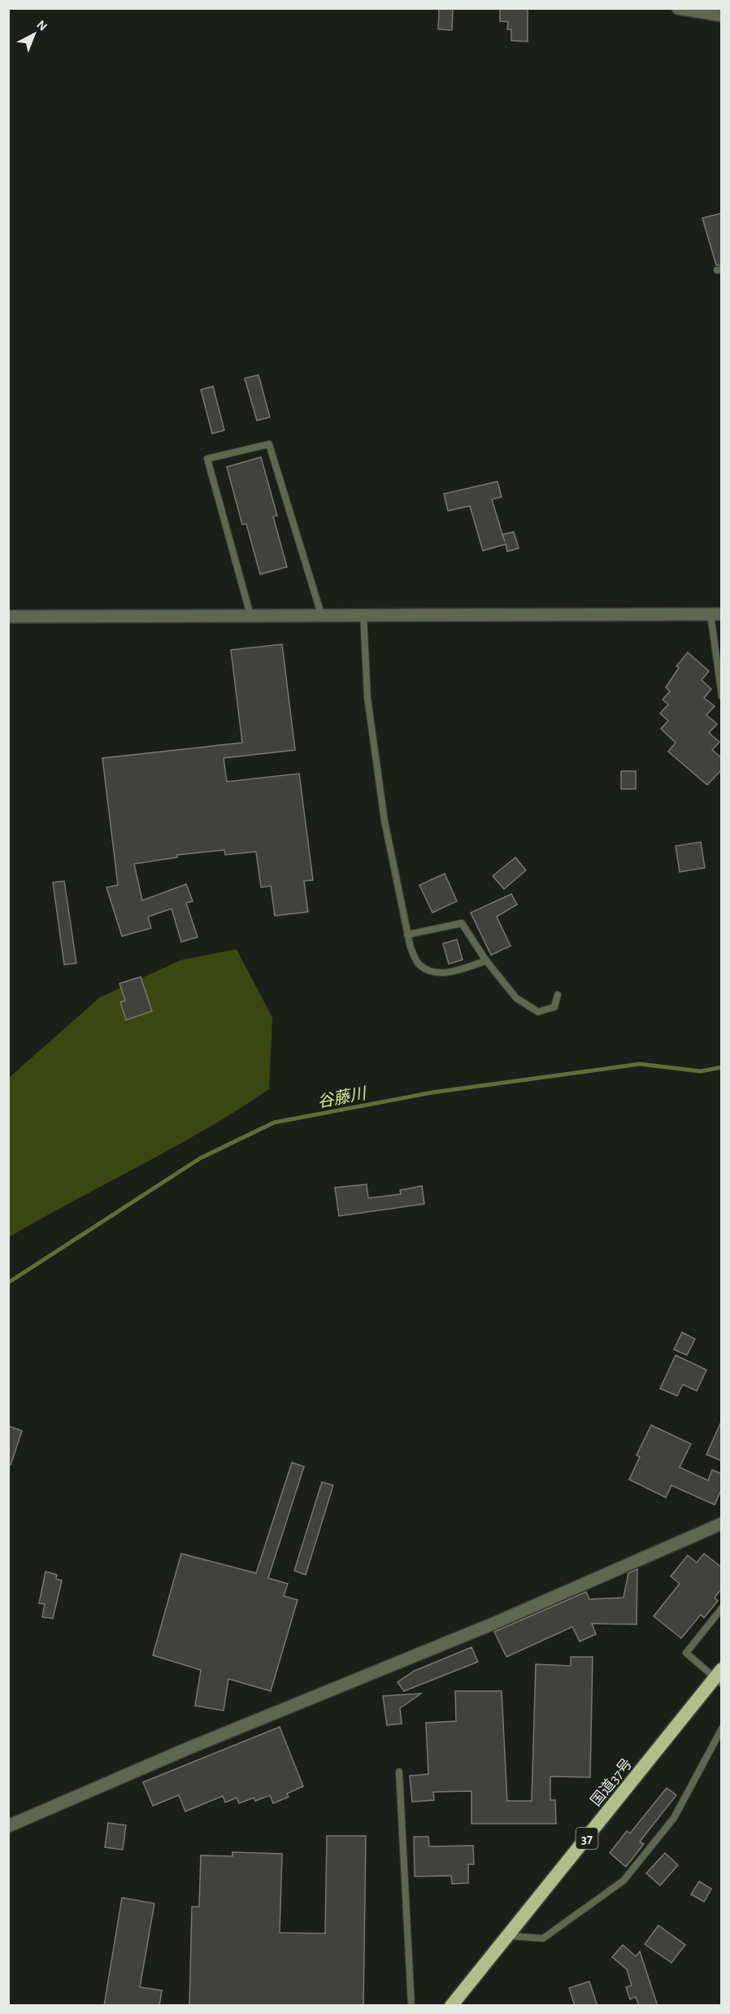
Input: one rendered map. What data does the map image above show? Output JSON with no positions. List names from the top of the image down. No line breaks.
{"streets":{"highway":["国道37号","37"]},"water":["谷藤川"],"north":"top right"}
